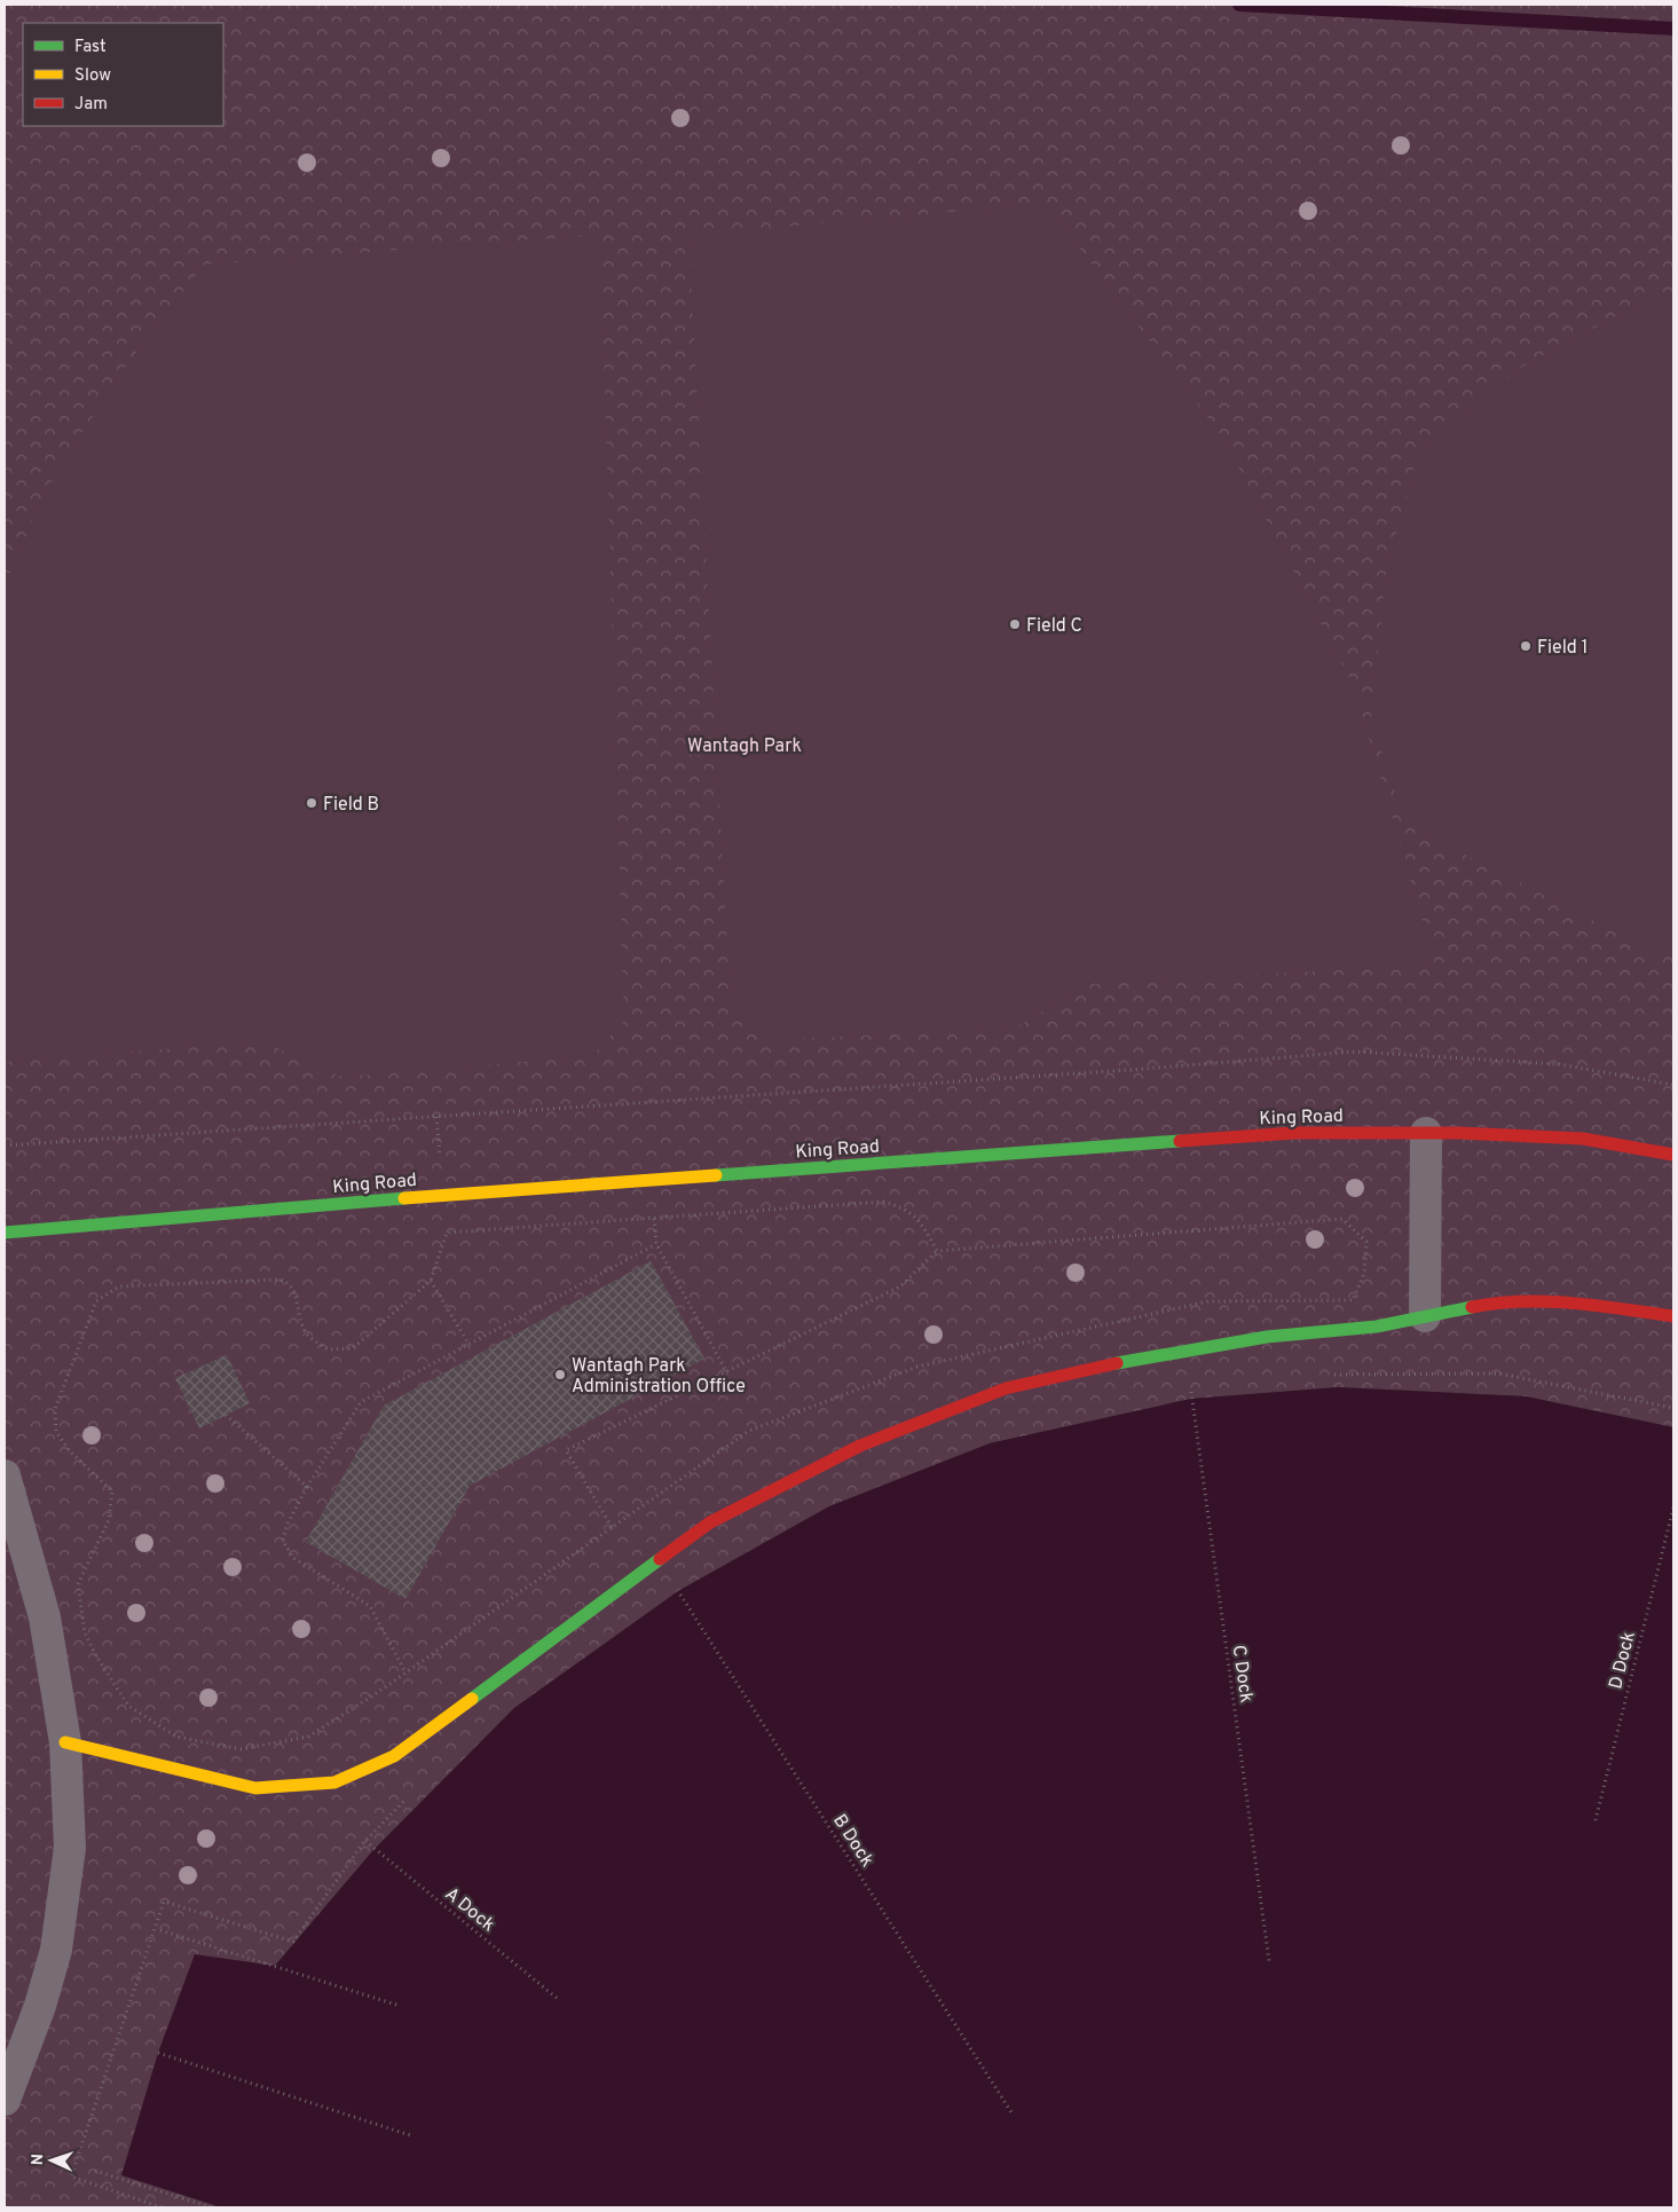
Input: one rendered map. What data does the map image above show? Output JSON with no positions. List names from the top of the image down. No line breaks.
{"streets":{"street":["King Road"],"path":["D Dock","C Dock","B Dock","A Dock"]},"parks":["Wantagh Park"],"places":["Field C","Field 1","Field B","Wantagh Park Administration Office"],"legend":["Fast","Slow","Jam"],"north":"left"}
